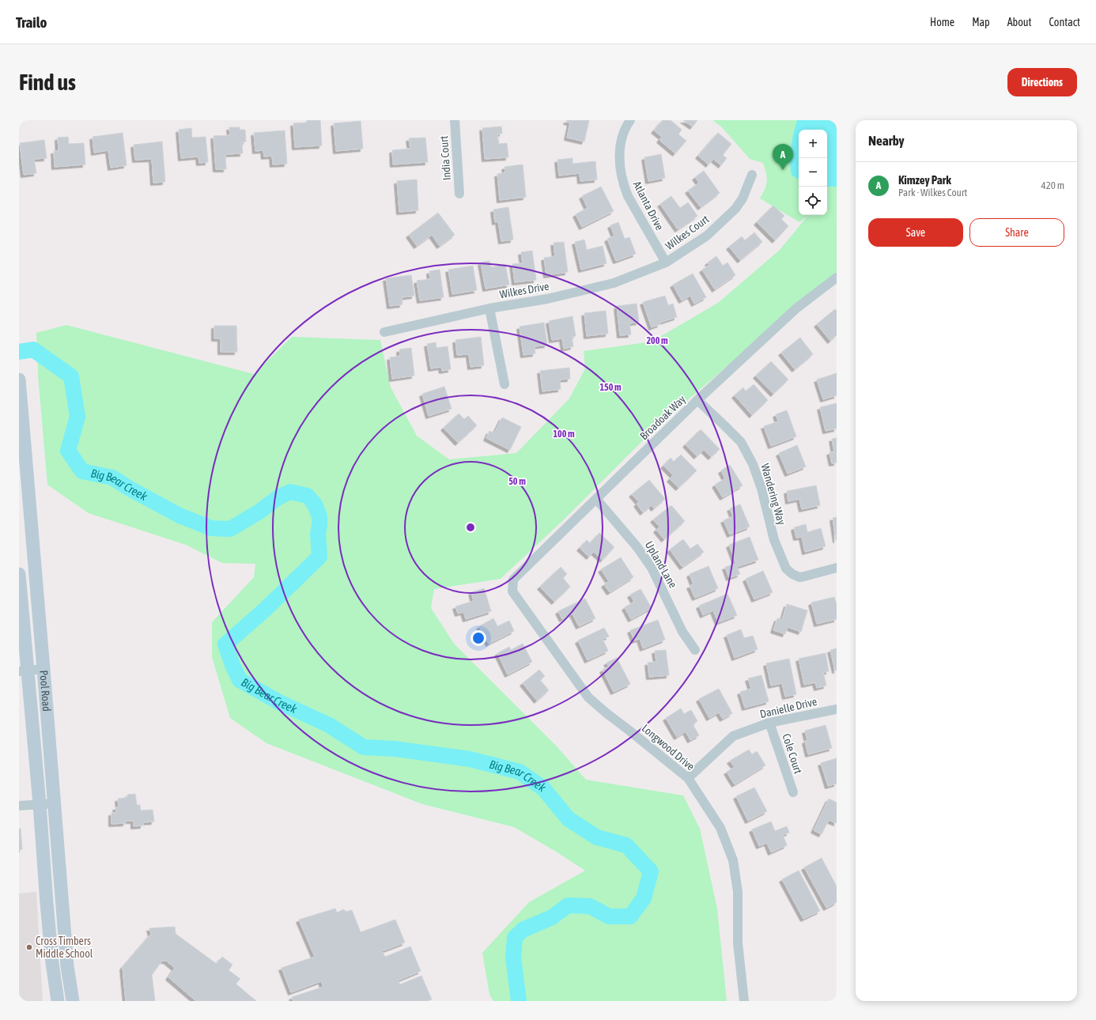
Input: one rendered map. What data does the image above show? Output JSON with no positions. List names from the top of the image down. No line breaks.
{"streets":{"main road":["Pool Road"],"street":["India Court","Atlanta Drive","Wilkes Court","Wilkes Drive","Broadoak Way","Wandering Way","Upland Lane","Danielle Drive","Longwood Drive","Cole Court"]},"crossings":[["Atlanta Drive","Wilkes Court"],["Atlanta Drive","Wilkes Drive"],["Wilkes Court","Wilkes Drive"],["Broadoak Way","Wandering Way"],["Broadoak Way","Upland Lane"],["Broadoak Way","Longwood Drive"],["Danielle Drive","Longwood Drive"],["Danielle Drive","Cole Court"]],"water":["Big Bear Creek"],"places":["Cross Timbers Middle School"],"page":{"header":"Trailo","nav":["Home","Map","About","Contact"],"buttons":["Directions",["Save","Share"]],"title":"Find us","heading":"Nearby","map_buttons":["+","−"],"pins":"A","list":[{"mark":"A","name":"Kimzey Park","note":"Park · Wilkes Court","value":"420 m"}]},"rings":["200 m","150 m","100 m","50 m"]}
